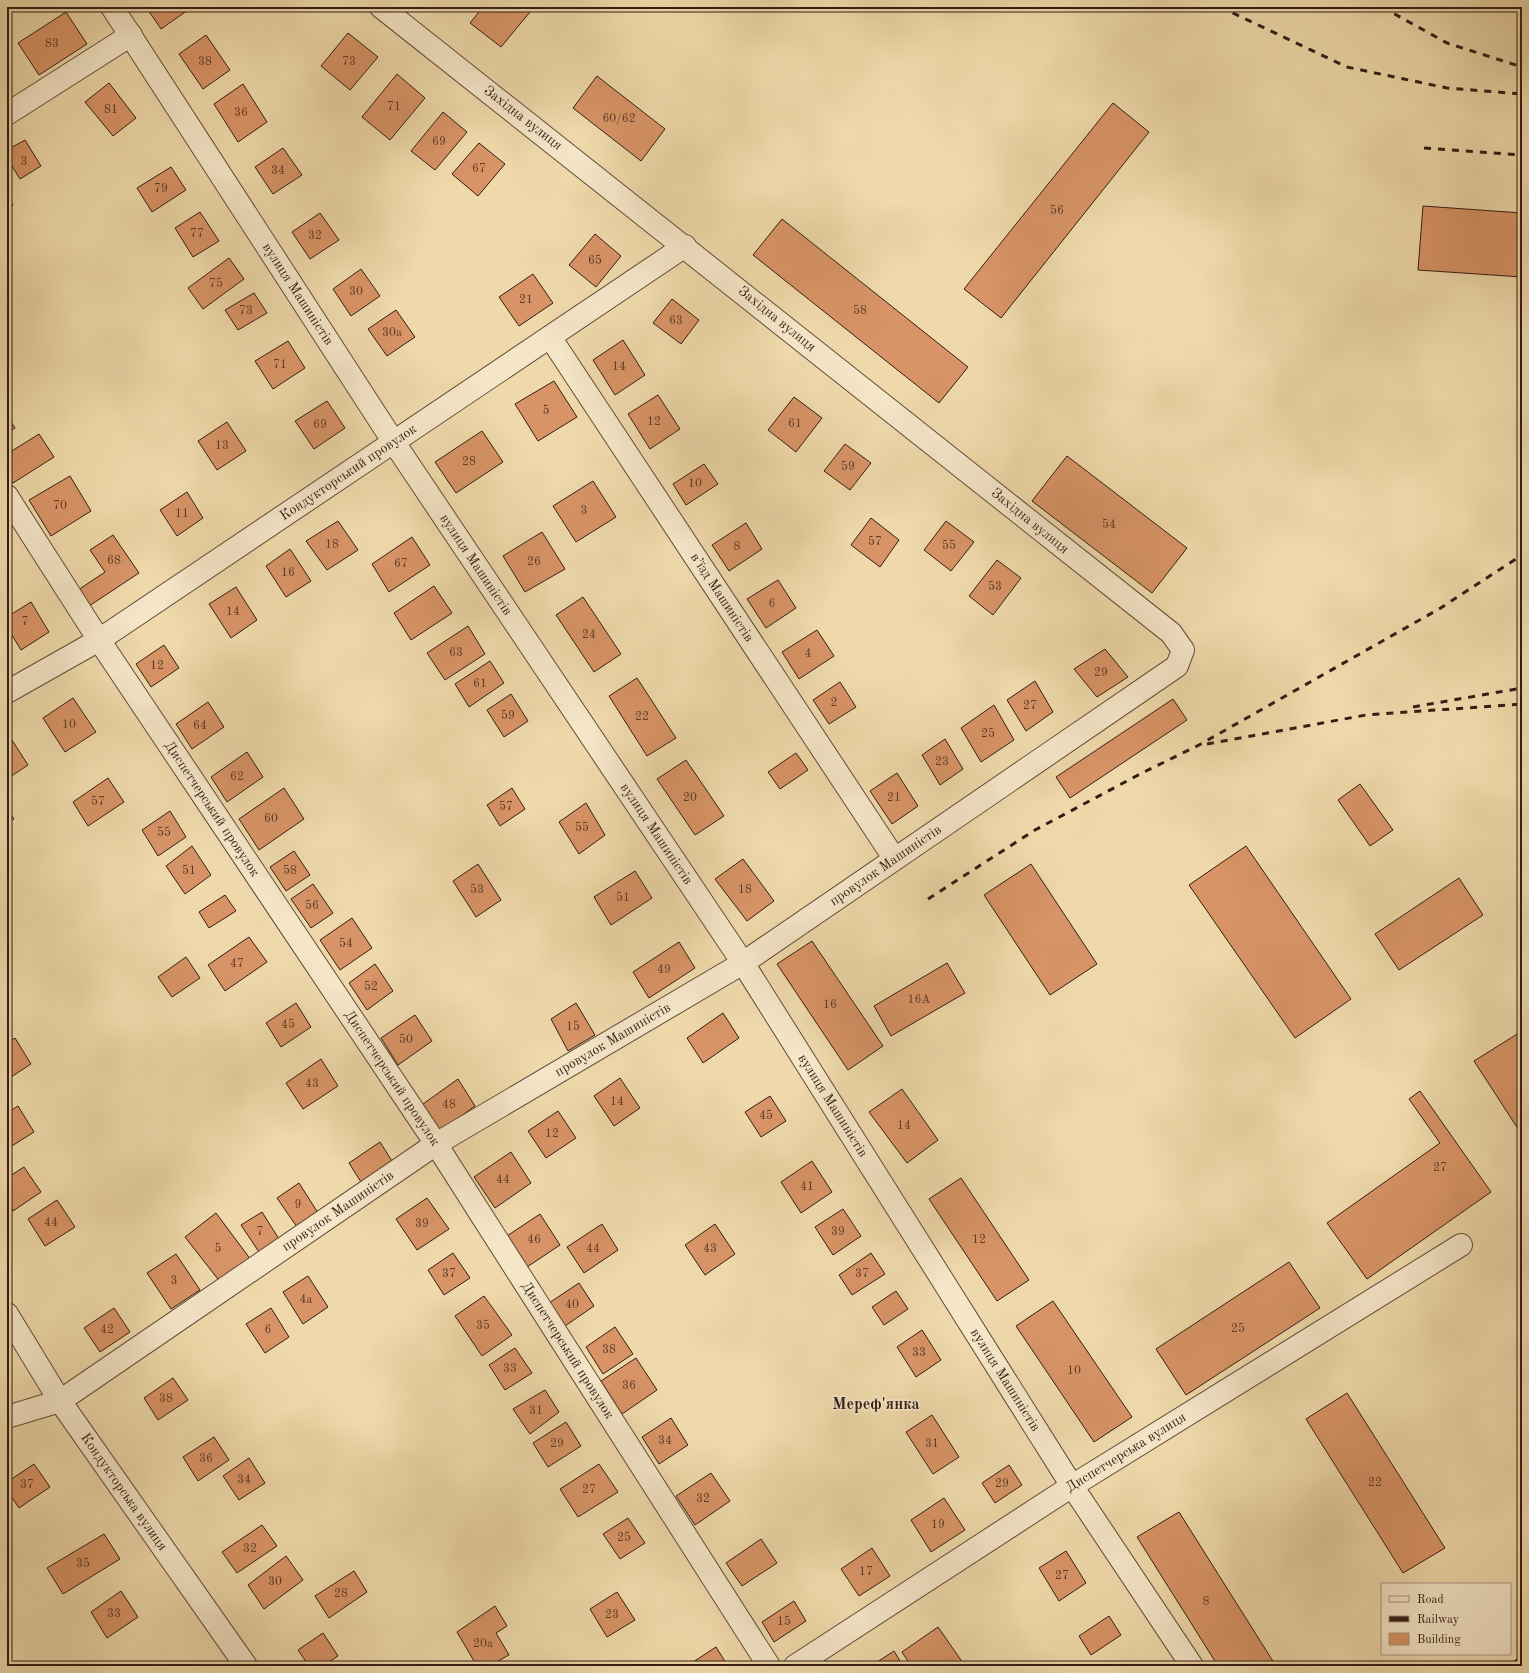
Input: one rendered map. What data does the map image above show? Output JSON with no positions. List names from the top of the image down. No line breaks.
{"streets":{"street":["Західна вулиця","вулиця Машиністів","Кондукторський провулок","в’їзд Машиністів","Диспетчерський провулок","провулок Машиністів","Диспетчерська вулиця","Кондукторська вулиця"]},"crossings":[["Західна вулиця","Кондукторський провулок"],["Західна вулиця","провулок Машиністів"],["вулиця Машиністів","Кондукторський провулок"],["вулиця Машиністів","провулок Машиністів"],["вулиця Машиністів","Диспетчерська вулиця"],["Кондукторський провулок","в’їзд Машиністів"],["Кондукторський провулок","Диспетчерський провулок"],["в’їзд Машиністів","провулок Машиністів"],["Диспетчерський провулок","провулок Машиністів"],["провулок Машиністів","Кондукторська вулиця"]],"districts":["Мереф'янка"],"house_numbers":["83","38","73","71","81","36","60/62","69","3","67","34","79","56","77","32","65","75","30","21","73","58","63","30а","71","14","5","12","61","69","13","28","59","10","70","3","11","54","57","18","55","8","68","26","67","16","53","6","14","7","24","63","4","12","29","61","2","27","59","22","10","64","25","23","62","20","21","57","57","60","55","55","51","58","53","18","51","56","54","47","49","52","16А","16","45","15","50","43","14","48","45","14","12","27","44","41","9","44","39","7","39","46","12","5","44","43","37","37","3","4а","40","35","25","42","6","38","33","33","10","36","38","31","34","29","31","36","34","22","29","37","27","32","19","25","32","35","17","27","30","28","8","33","23","15","20а"],"legend":["Road","Railway","Building"]}
